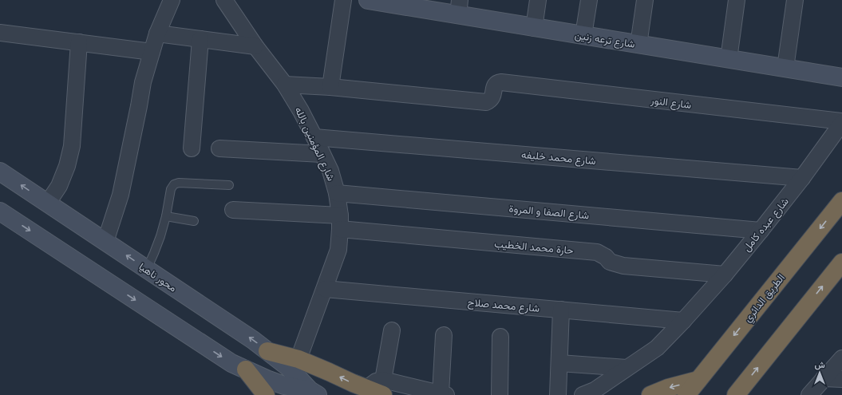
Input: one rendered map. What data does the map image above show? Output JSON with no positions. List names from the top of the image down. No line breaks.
{"streets":{"highway":["الطريق الدائري"],"main road":["شارع ترعه زنين","محور ناهيا"],"street":["شارع النور","شارع المؤمنين بالله","شارع محمد خليفه","شارع الصفا و المروة","شارع عبده كامل","حارة محمد الخطيب","شارع محمد صلاح"]},"crossings":[["شارع النور","شارع عبده كامل"],["شارع المؤمنين بالله","شارع محمد خليفه"],["شارع المؤمنين بالله","شارع الصفا و المروة"],["شارع المؤمنين بالله","حارة محمد الخطيب"],["شارع المؤمنين بالله","شارع محمد صلاح"],["شارع محمد خليفه","شارع عبده كامل"],["شارع الصفا و المروة","شارع عبده كامل"],["شارع عبده كامل","حارة محمد الخطيب"],["شارع عبده كامل","شارع محمد صلاح"]],"north":"top"}
